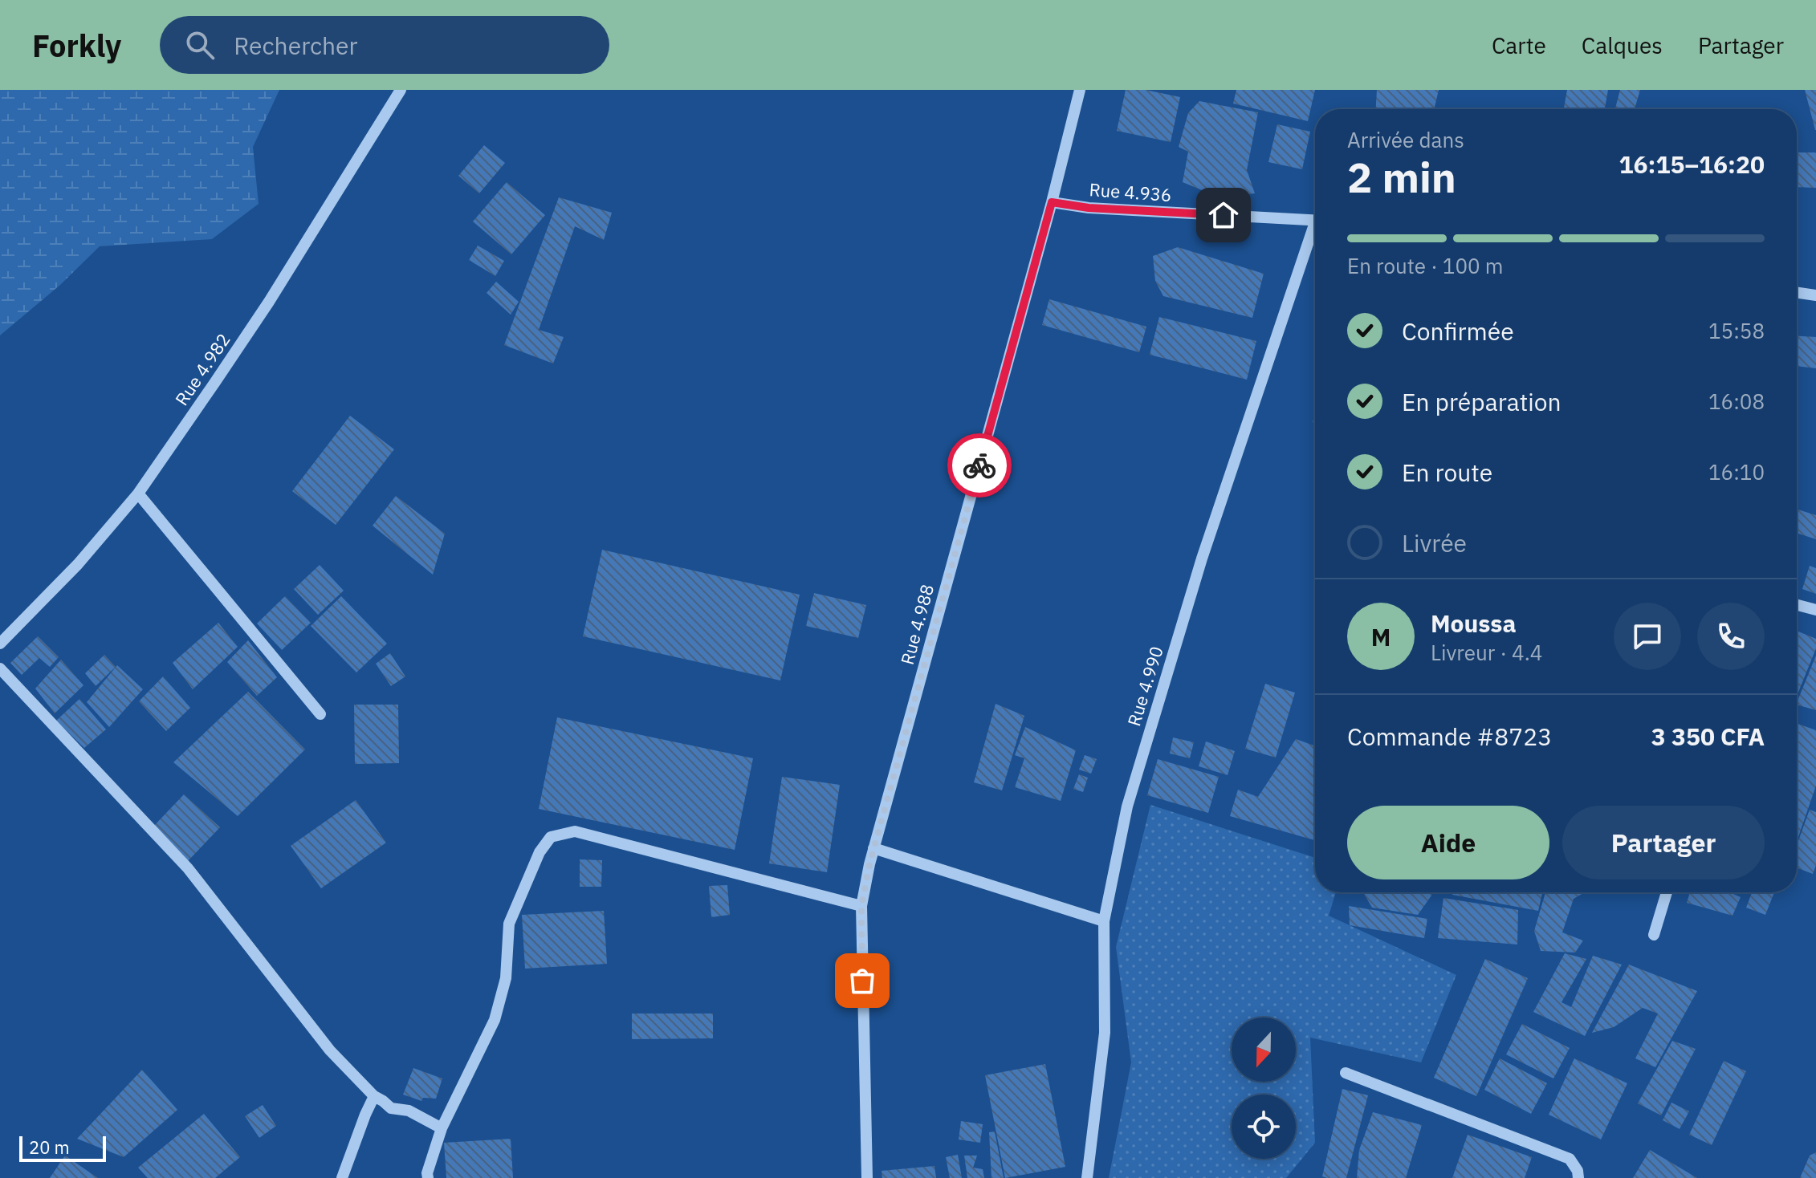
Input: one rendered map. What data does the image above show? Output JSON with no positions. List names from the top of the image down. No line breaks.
{"streets":{"street":["Rue 4.936","Rue 4.982","Rue 4.988","Rue 4.990"]},"crossings":[["Rue 4.936","Rue 4.988"]],"scale_bar":"20 m","north":"bottom","page":{"header":"Forkly","search":"Rechercher","nav":["Carte","Calques","Partager"],"heading":["2 min","Arrivée dans","16:15–16:20"],"panel":["Moussa","Livreur · 4.4","Commande #8723","3 350 CFA"],"bar":"En route · 100 m","list":[["Confirmée","15:58"],["En préparation","16:08"],["En route","16:10"],"Livrée"],"round":"M","buttons":["Aide","Partager"],"scale":"20 m"}}
